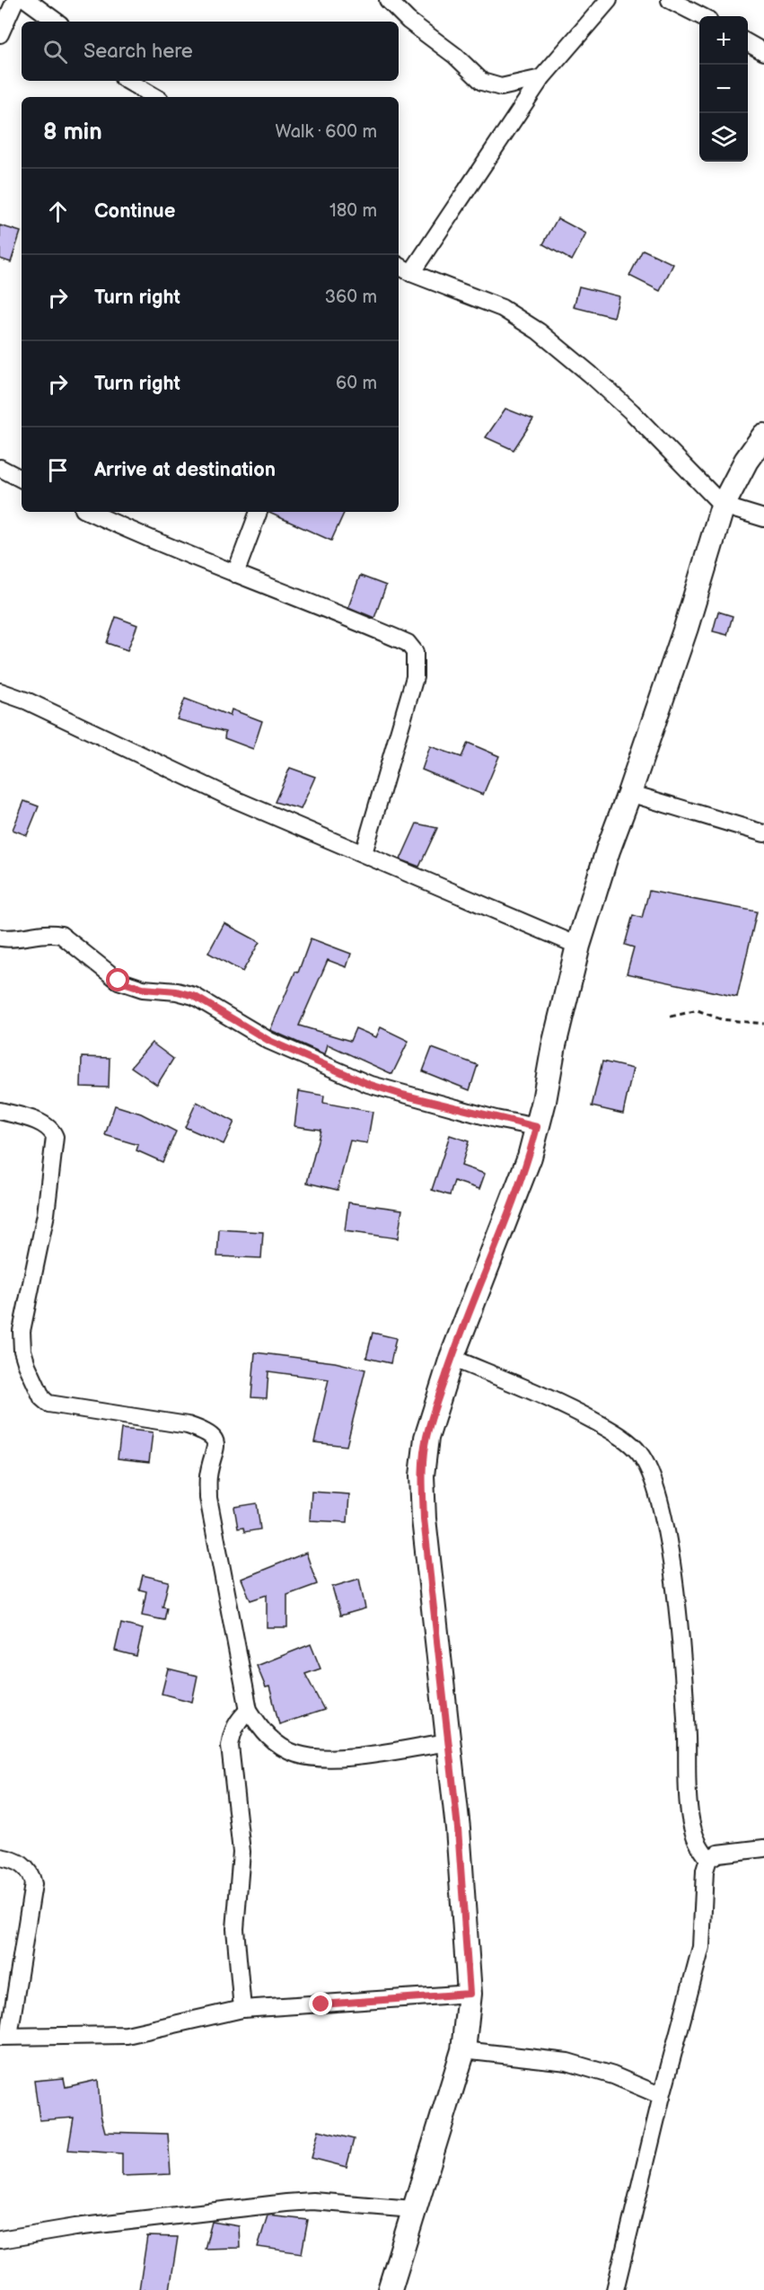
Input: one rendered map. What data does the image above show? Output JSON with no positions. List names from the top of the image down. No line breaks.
{"page":{"map_buttons":["+","−"],"search":"Search here","heading":["8 min","Walk · 600 m"],"list":[["Continue","180 m"],["Turn right","360 m"],["Turn right","60 m"],"Arrive at destination"]}}
